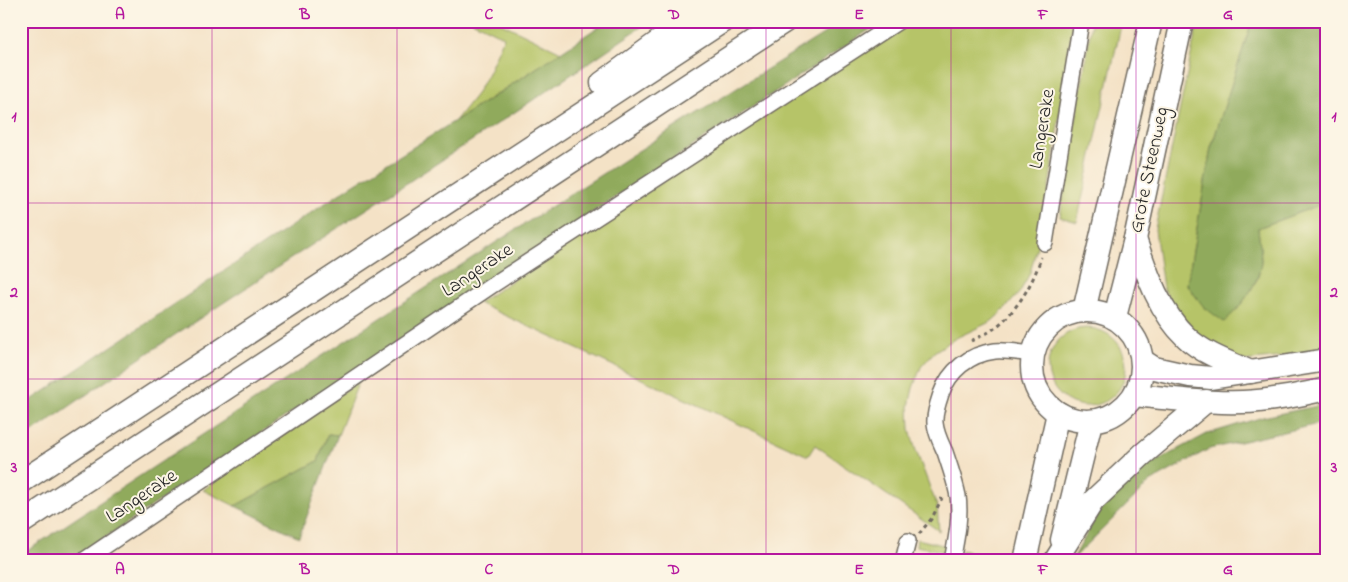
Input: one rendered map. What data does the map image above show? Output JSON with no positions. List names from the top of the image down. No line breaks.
{"streets":{"highway":["Grote Steenweg"],"street":["Langerake"]},"grid":{"columns":["A","B","C","D","E","F","G"],"rows":["1","2","3"]}}
